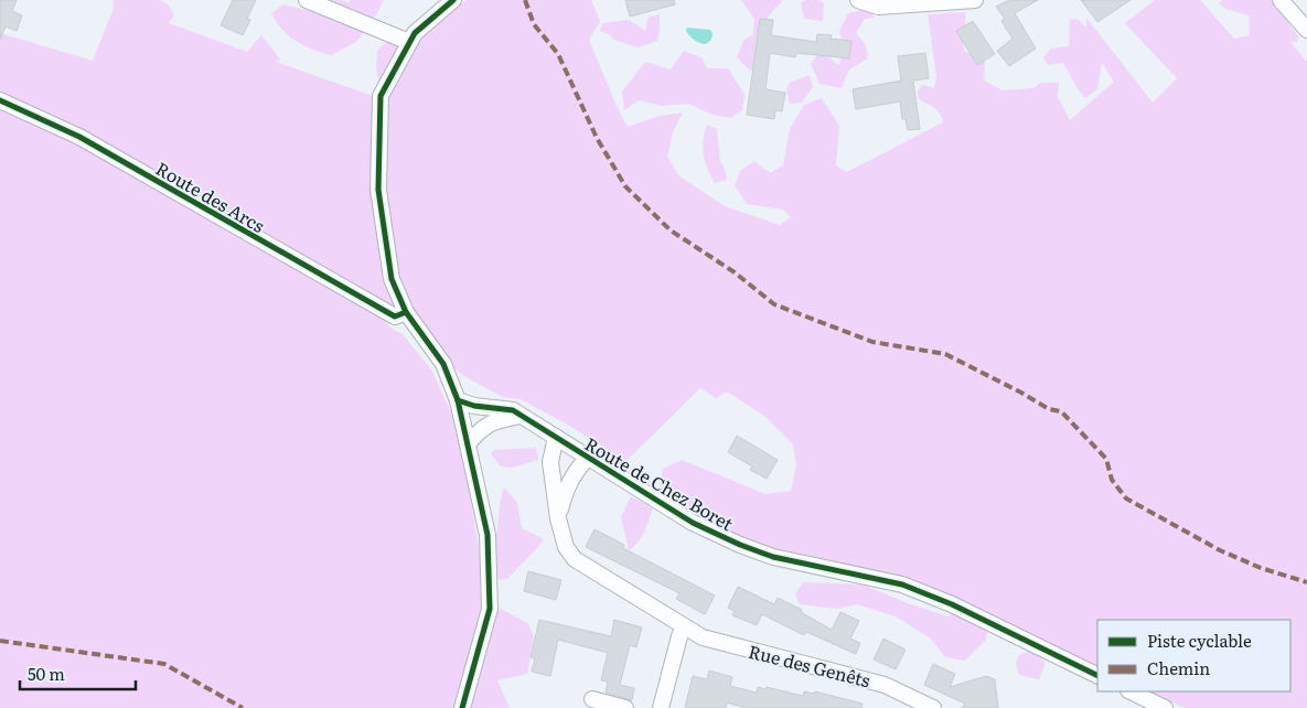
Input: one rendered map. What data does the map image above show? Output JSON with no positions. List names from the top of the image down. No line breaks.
{"streets":{"street":["Route des Arcs","Route de Chez Boret","Rue des Genêts"]},"crossings":[["Route de Chez Boret","Rue des Genêts"]],"legend":["Piste cyclable","Chemin"],"scale_bar":"50 m"}
